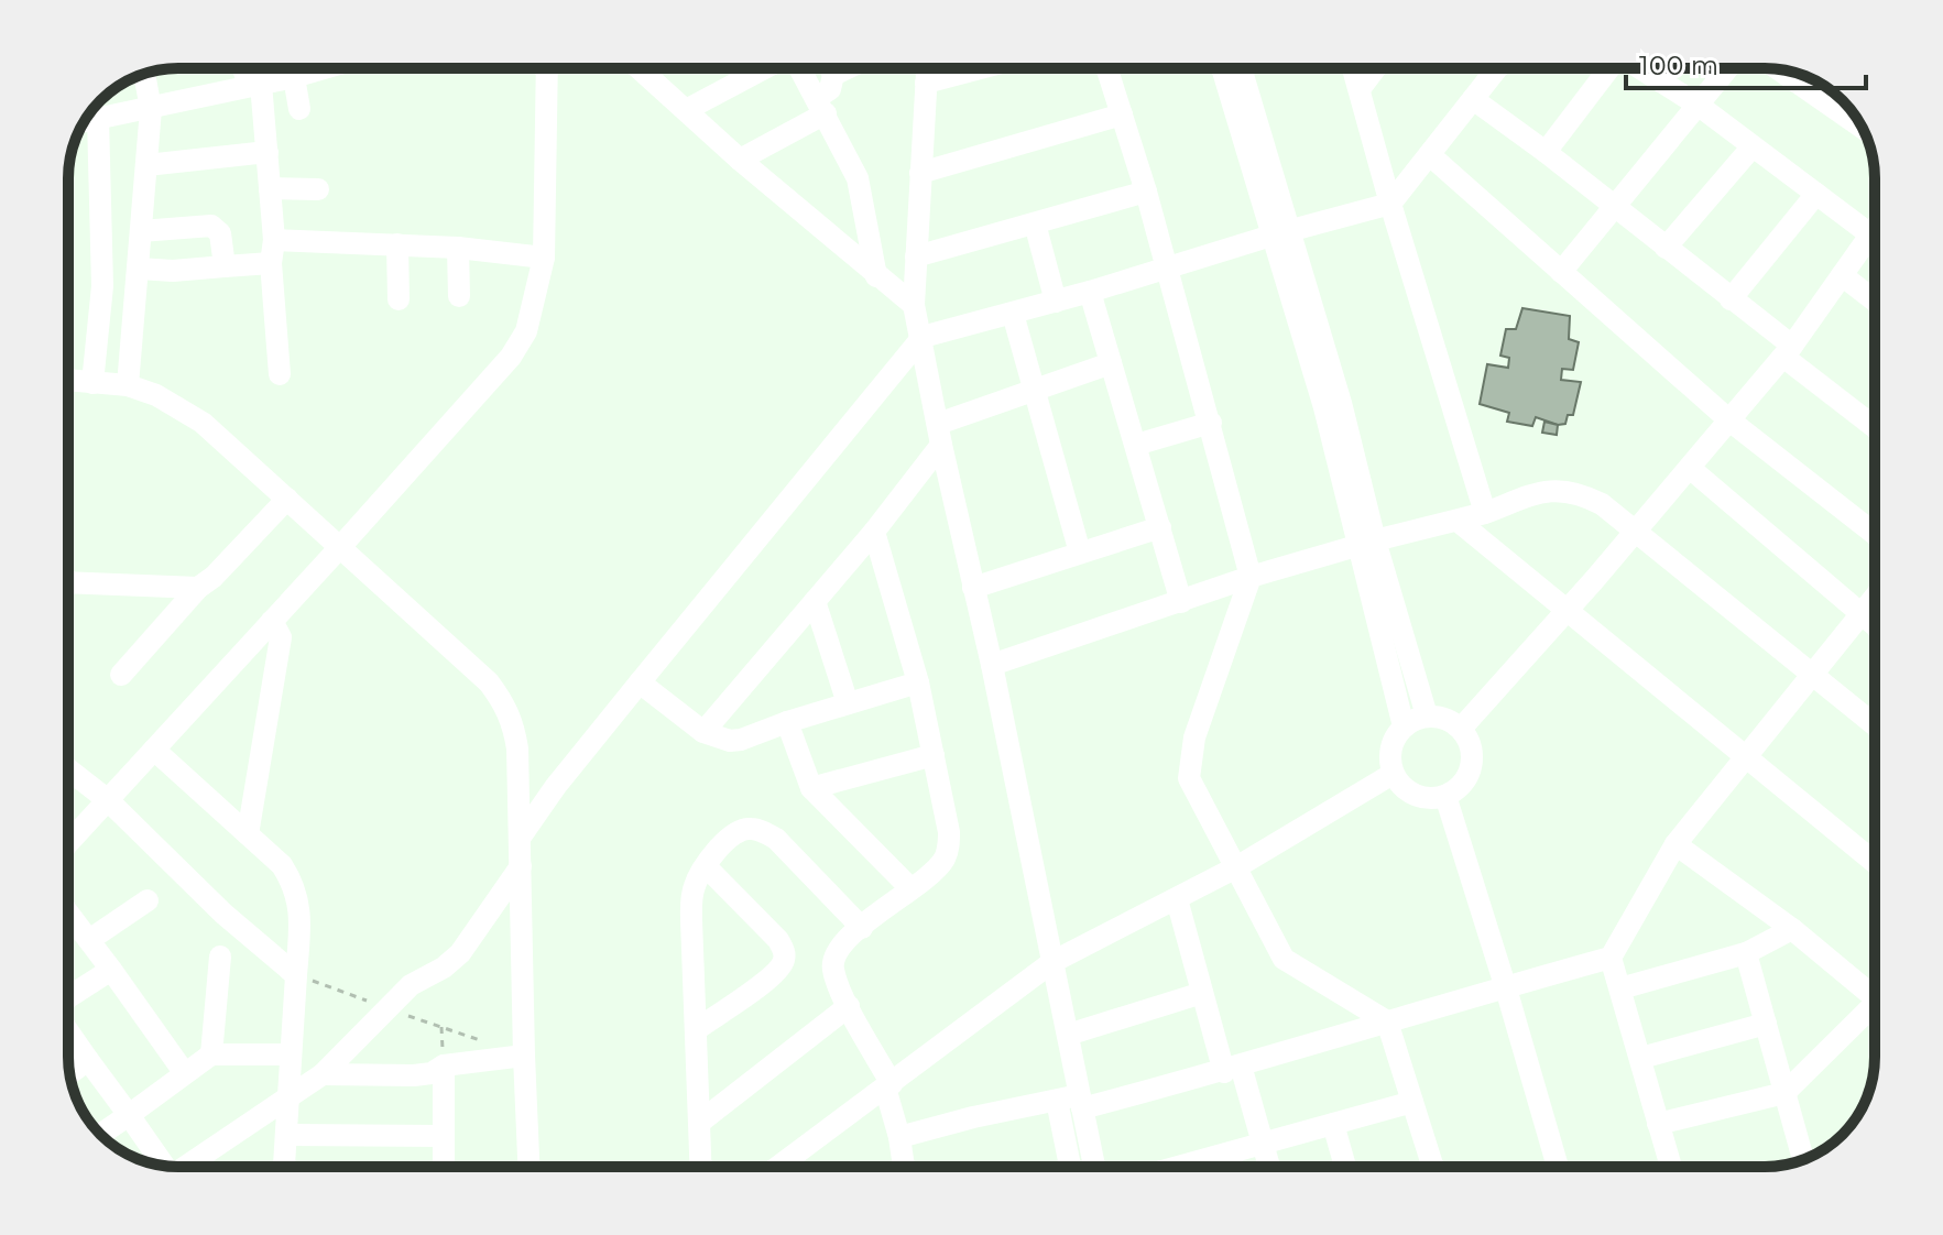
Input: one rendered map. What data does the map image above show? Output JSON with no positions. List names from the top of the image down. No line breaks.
{"scale_bar":"100 m"}
